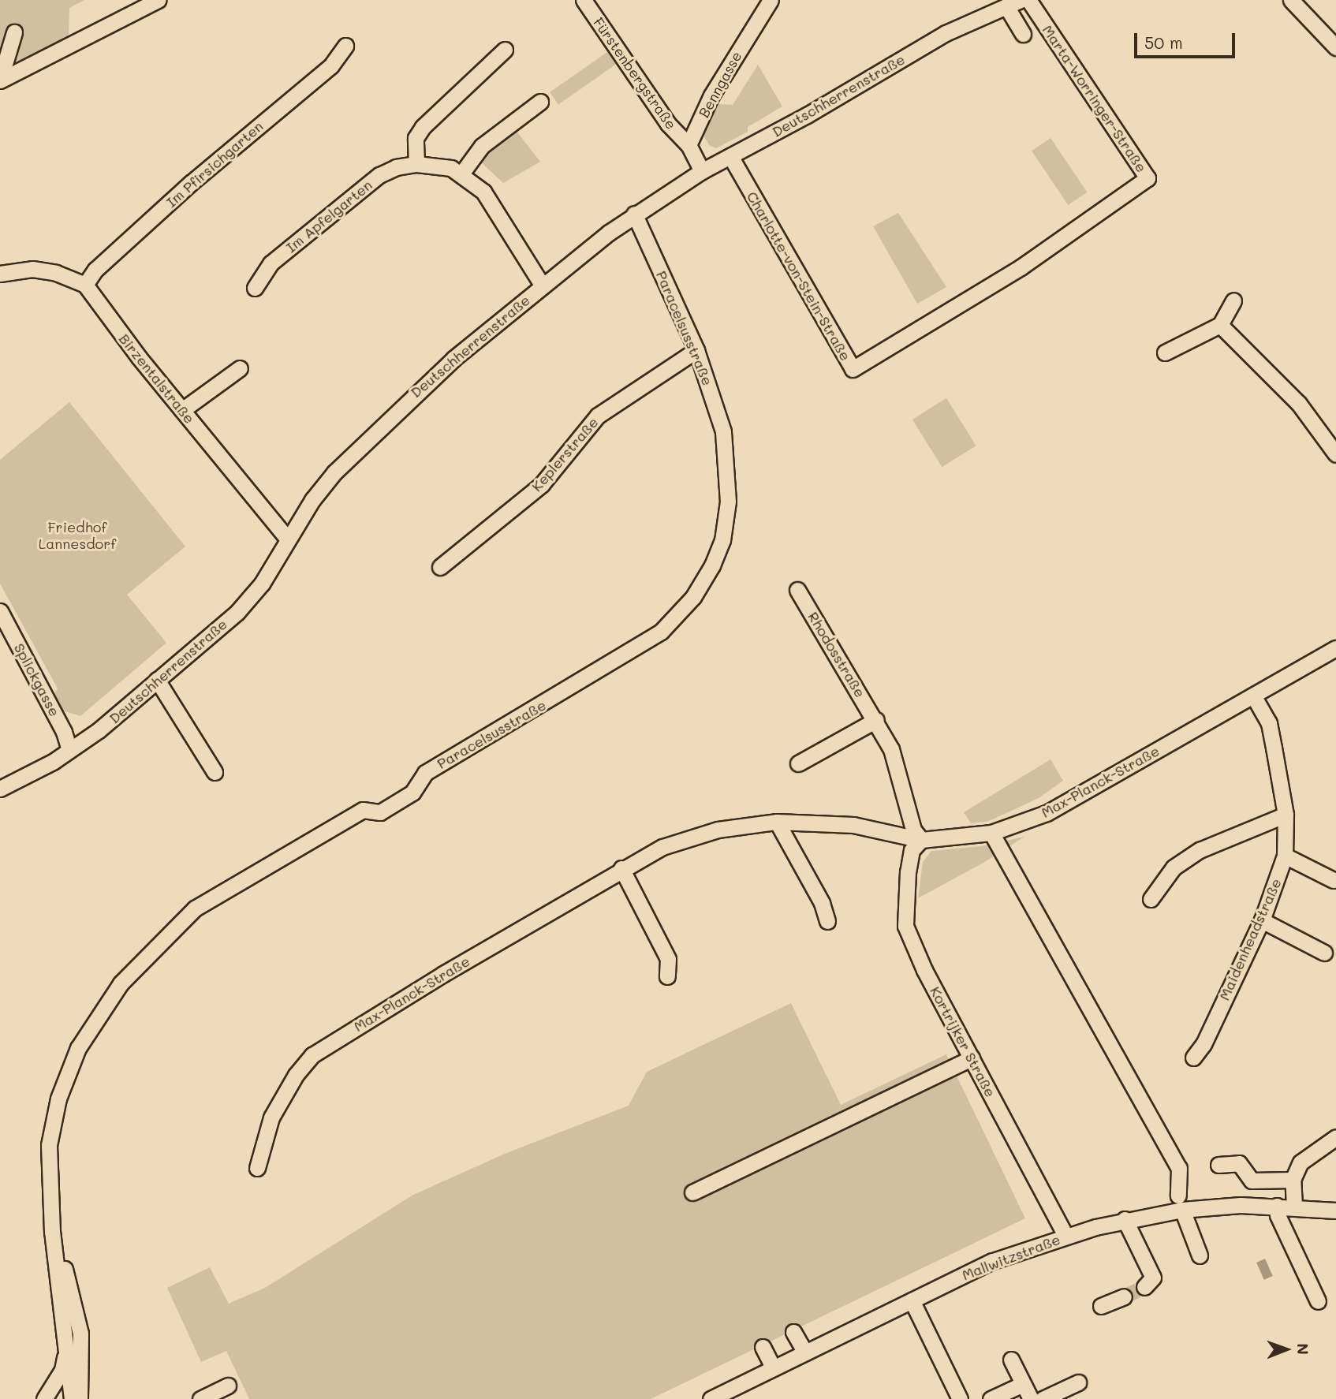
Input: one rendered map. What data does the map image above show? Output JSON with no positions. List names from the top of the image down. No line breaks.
{"streets":{"street":["Fürstenbergstraße","Benngasse","Deutschherrenstraße","Marta-Worringer-Straße","Im Pfirsichgarten","Im Apfelgarten","Charlotte-von-Stein-Straße","Paracelsusstraße","Birzentalstraße","Keplerstraße","Rhodosstraße","Splickgasse","Max-Planck-Straße","Maidenheadstraße","Kortrijker Straße","Mallwitzstraße"]},"crossings":[["Fürstenbergstraße","Benngasse"],["Deutschherrenstraße","Charlotte-von-Stein-Straße"],["Deutschherrenstraße","Paracelsusstraße"],["Deutschherrenstraße","Birzentalstraße"],["Deutschherrenstraße","Splickgasse"],["Marta-Worringer-Straße","Charlotte-von-Stein-Straße"],["Im Pfirsichgarten","Birzentalstraße"],["Paracelsusstraße","Keplerstraße"],["Rhodosstraße","Max-Planck-Straße"],["Rhodosstraße","Kortrijker Straße"],["Max-Planck-Straße","Maidenheadstraße"],["Max-Planck-Straße","Kortrijker Straße"],["Kortrijker Straße","Mallwitzstraße"]],"parks":["Friedhof Lannesdorf"],"scale_bar":"50 m","north":"right"}
